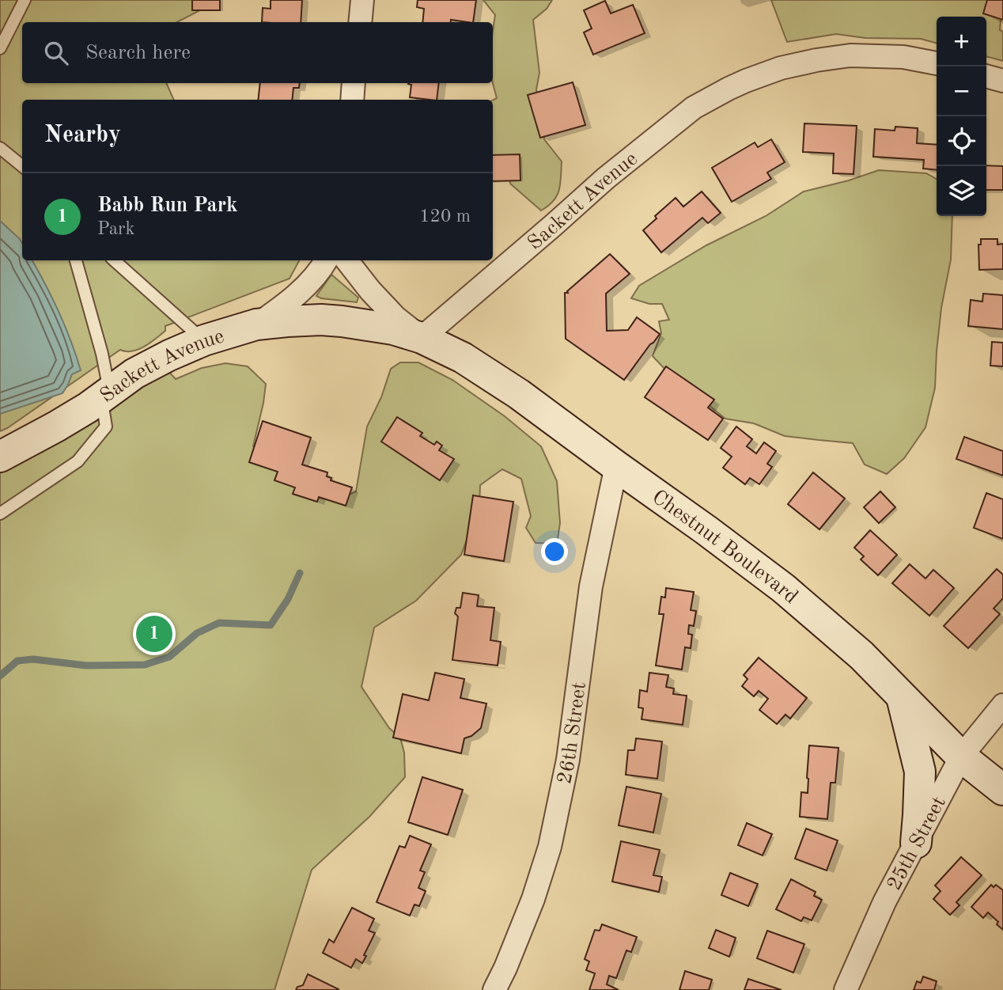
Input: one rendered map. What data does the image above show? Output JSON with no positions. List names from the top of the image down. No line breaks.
{"streets":{"street":["Sackett Avenue","Chestnut Boulevard","26th Street","25th Street"]},"crossings":[["Sackett Avenue","Chestnut Boulevard"],["Chestnut Boulevard","26th Street"],["Chestnut Boulevard","25th Street"]],"page":{"map_buttons":["+","−"],"search":"Search here","heading":"Nearby","list":[{"mark":"1","name":"Babb Run Park","note":"Park","value":"120 m"}],"pins":"1"}}
